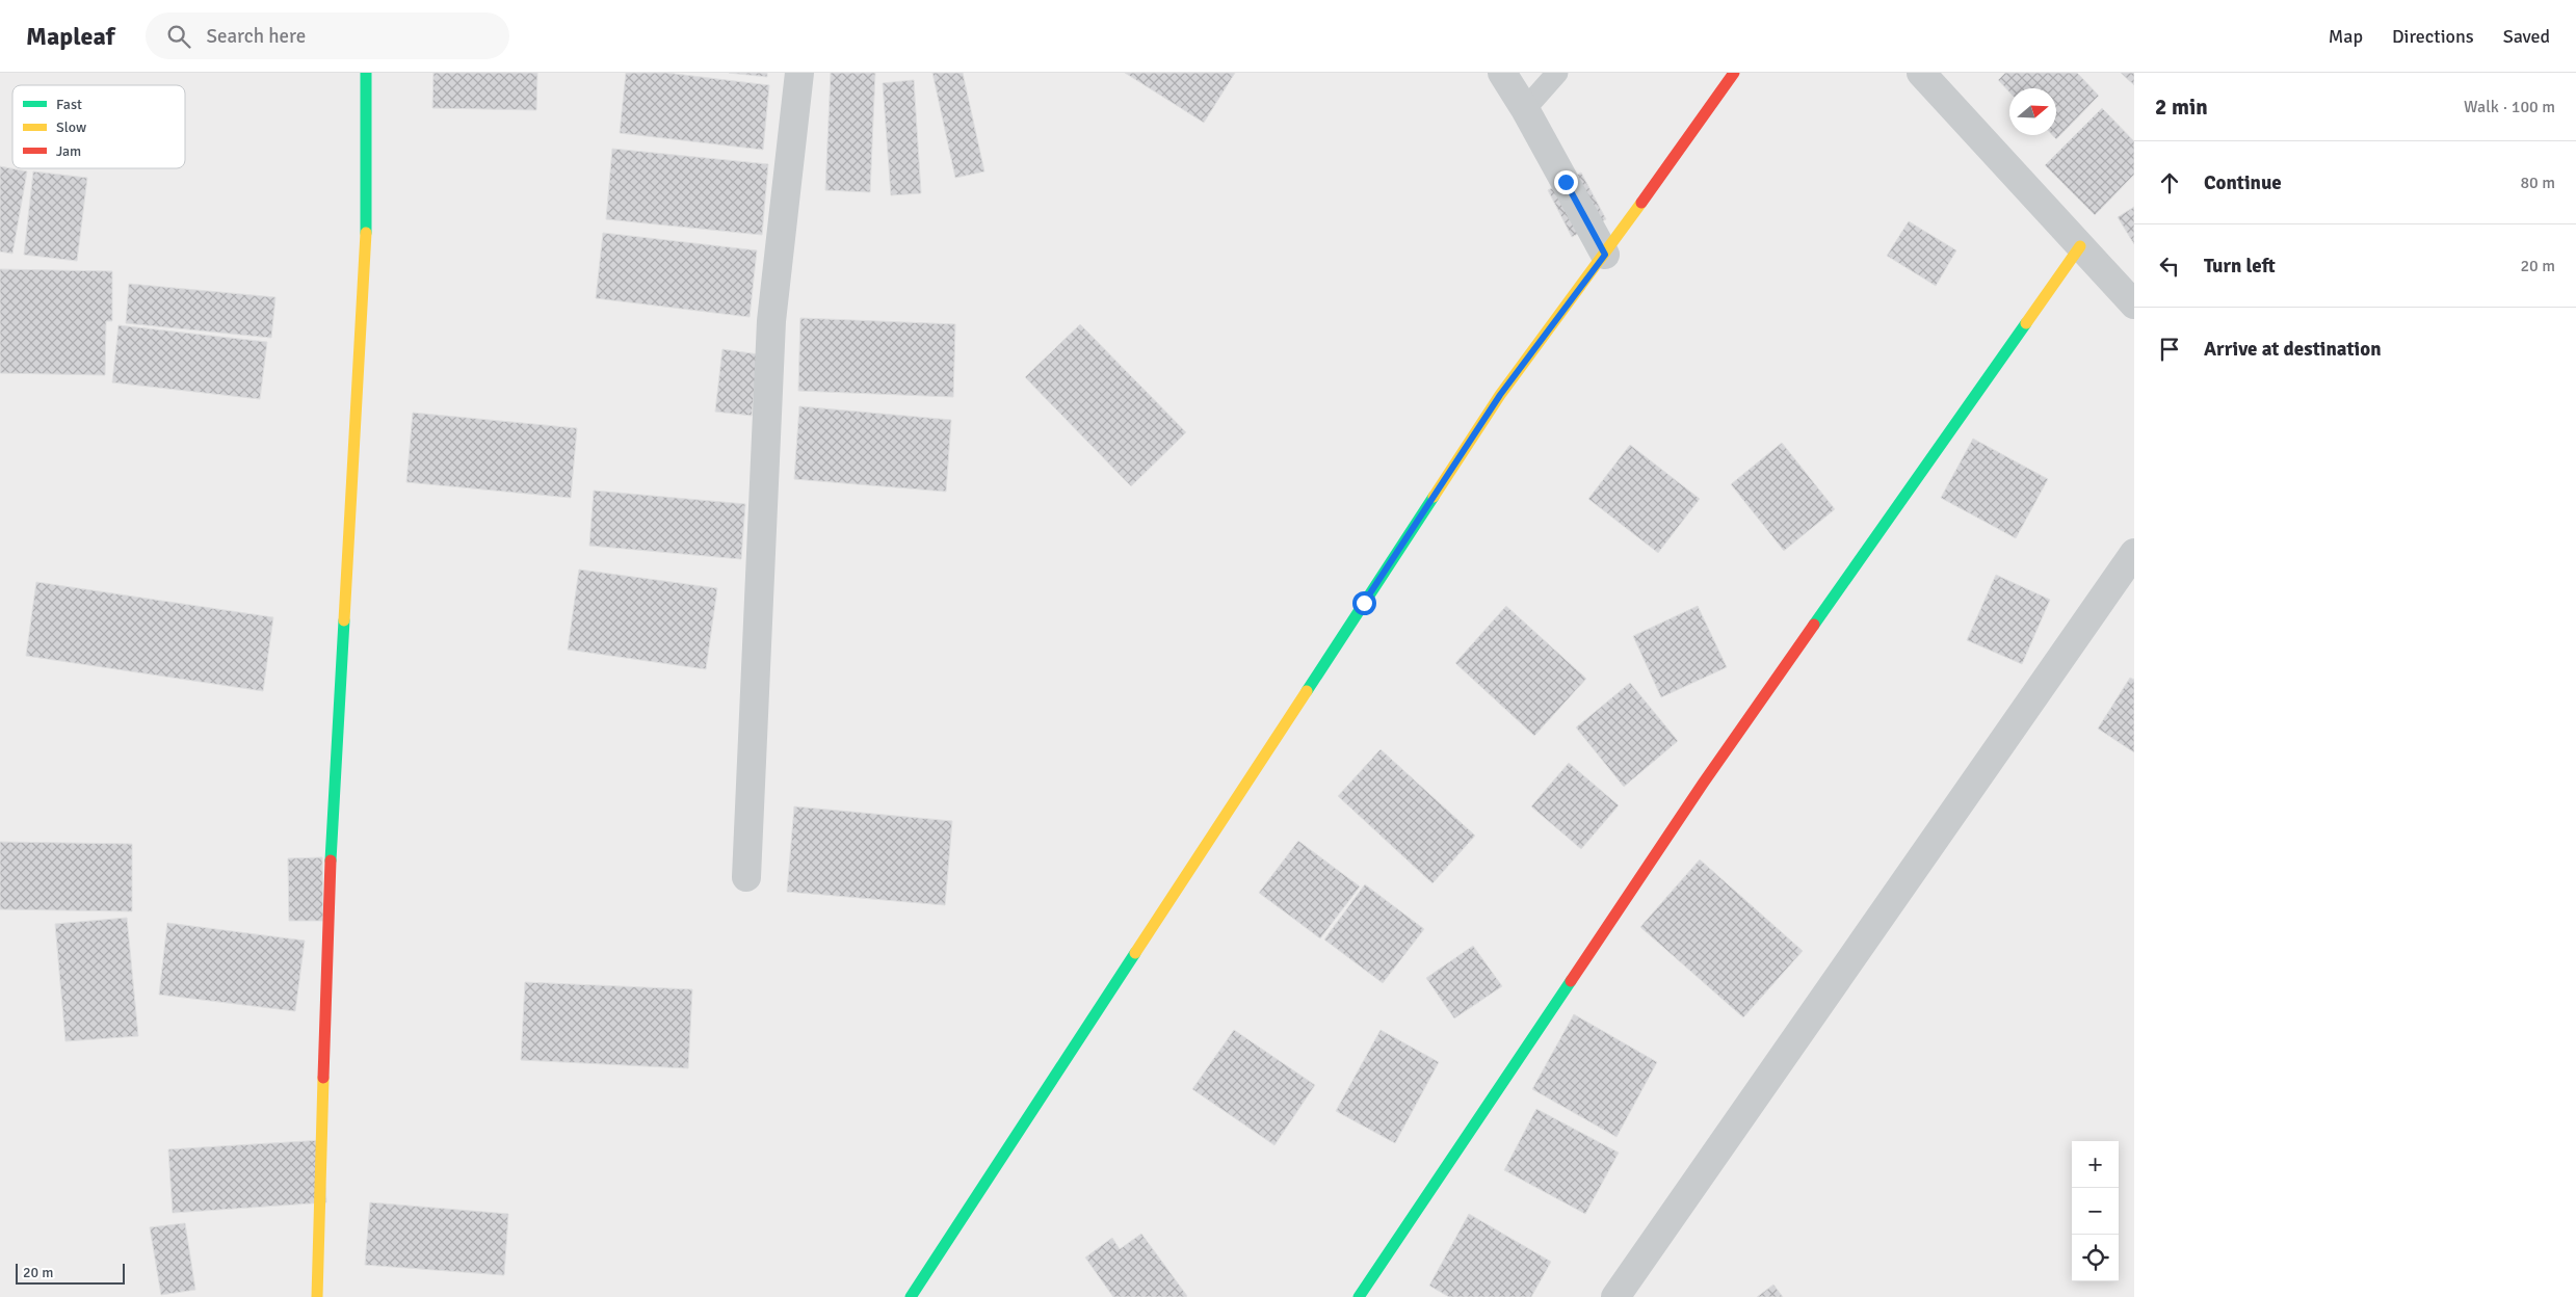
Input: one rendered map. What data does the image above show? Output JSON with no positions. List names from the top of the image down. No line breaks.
{"legend":["Fast","Slow","Jam"],"scale_bar":"20 m","north":"right","page":{"header":"Mapleaf","search":"Search here","nav":["Map","Directions","Saved"],"heading":["2 min","Walk · 100 m"],"list":[["Continue","80 m"],["Turn left","20 m"],"Arrive at destination"],"map_buttons":["+","−"],"scale":"20 m"}}
